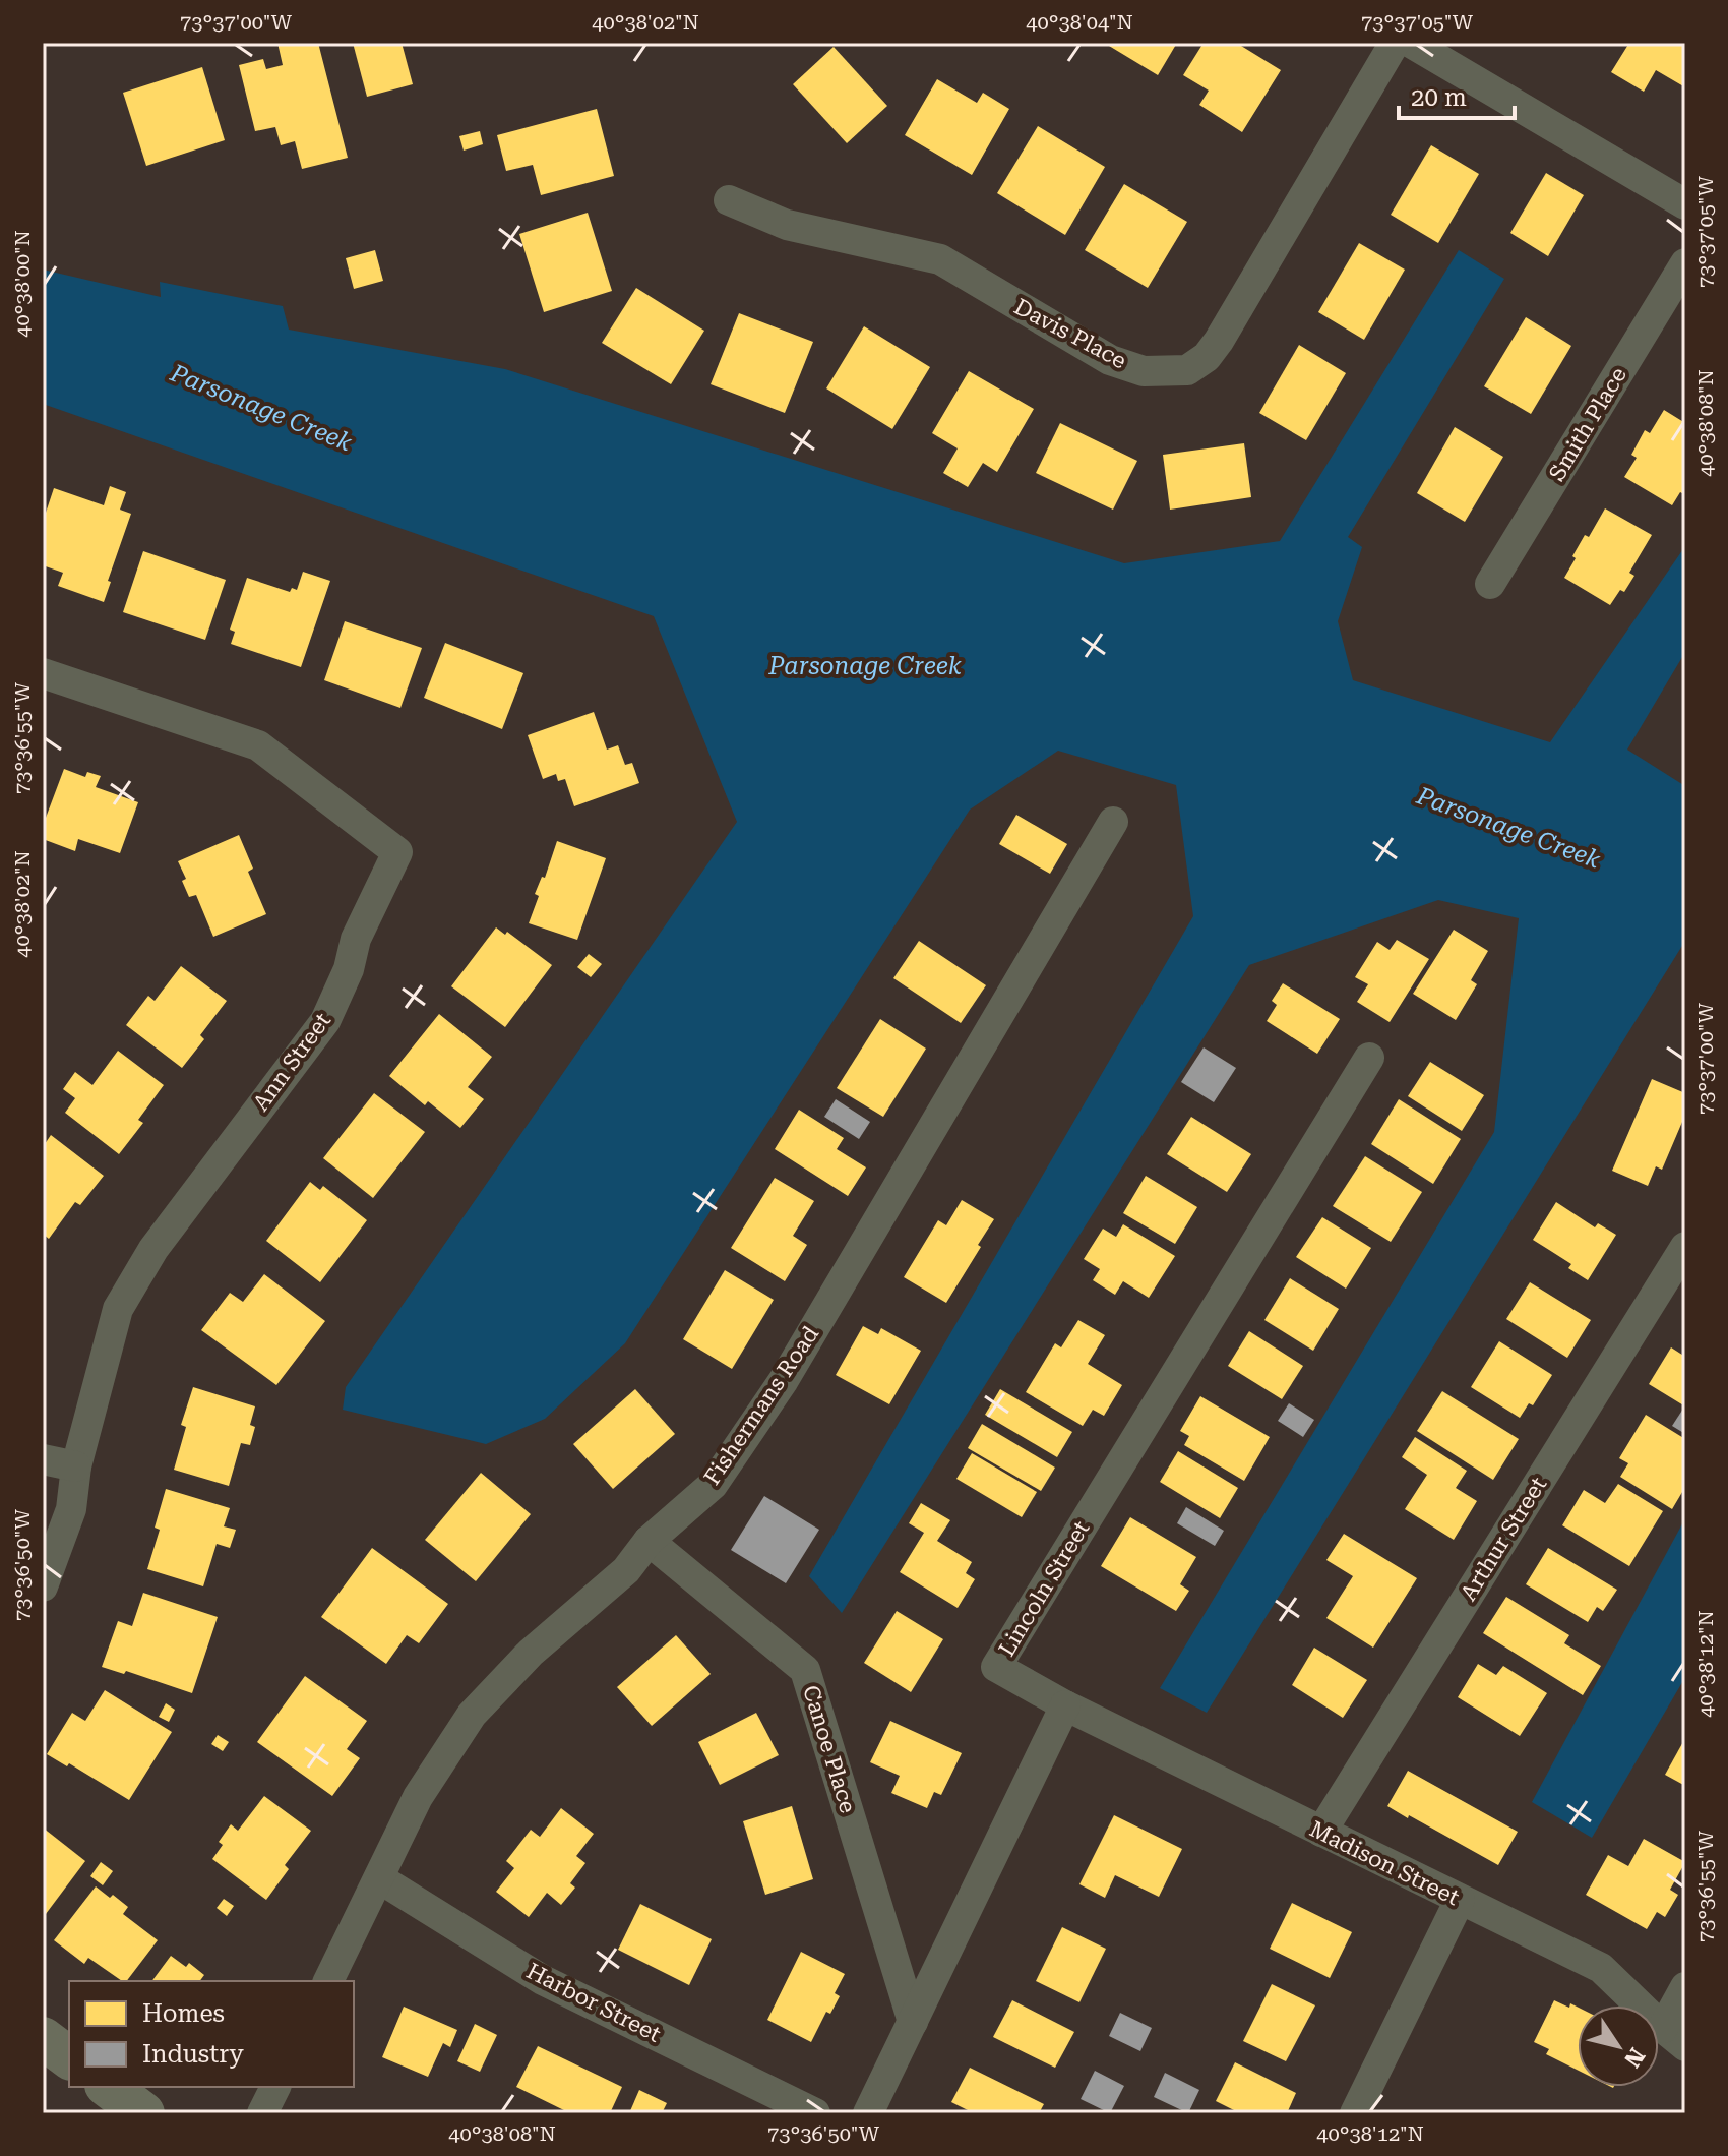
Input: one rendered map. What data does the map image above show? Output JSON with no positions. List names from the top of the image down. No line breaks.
{"streets":{"street":["Davis Place","Smith Place","Ann Street","Fishermans Road","Arthur Street","Lincoln Street","Canoe Place","Madison Street","Harbor Street"]},"crossings":[["Fishermans Road","Canoe Place"],["Fishermans Road","Harbor Street"],["Arthur Street","Madison Street"],["Lincoln Street","Madison Street"]],"water":["Parsonage Creek"],"legend":["Homes","Industry"],"scale_bar":"20 m","north":"bottom right","coordinates":["73°37'00\"W","40°38'02\"N","40°38'04\"N","73°37'05\"W","40°38'00\"N","40°38'08\"N","73°36'55\"W","73°36'50\"W","40°38'12\"N"]}
